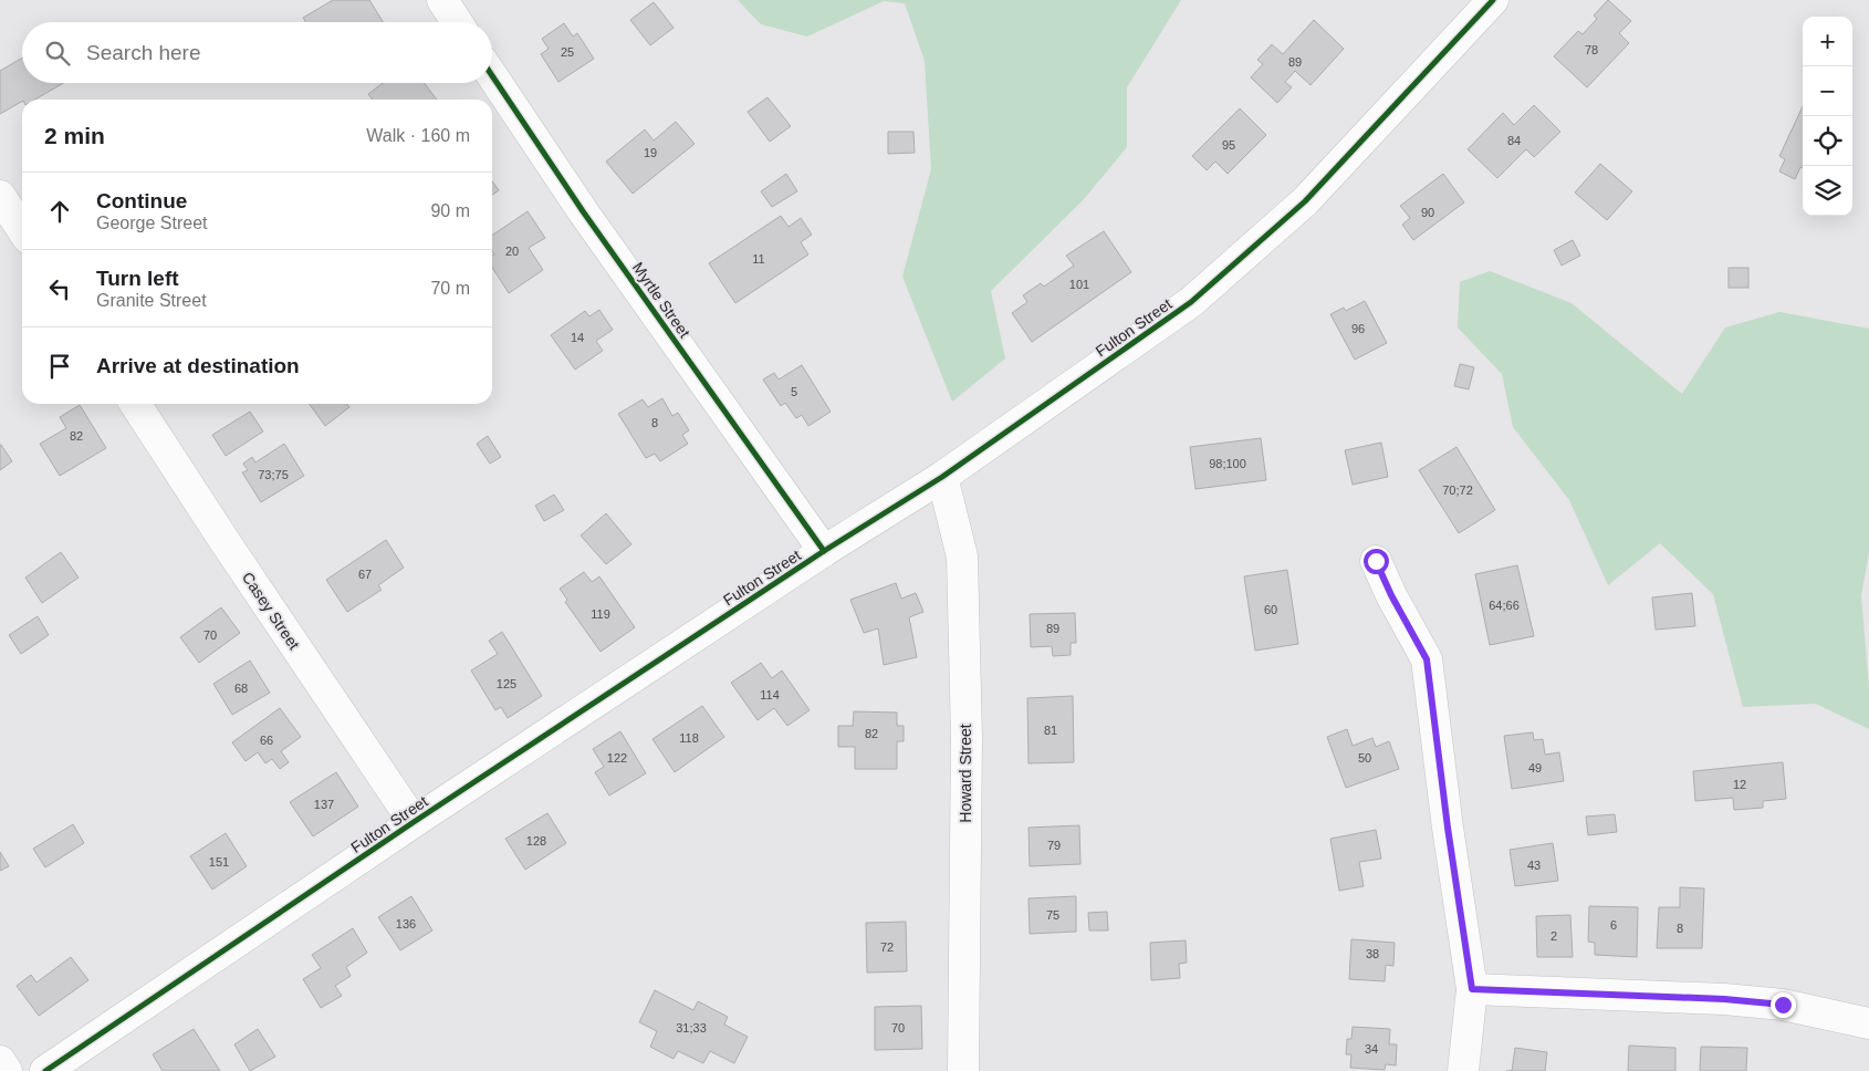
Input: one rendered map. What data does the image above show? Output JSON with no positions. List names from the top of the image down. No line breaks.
{"streets":{"street":["Myrtle Street","Fulton Street","Casey Street","Howard Street"]},"crossings":[["Myrtle Street","Fulton Street"],["Fulton Street","Casey Street"],["Fulton Street","Howard Street"]],"house_numbers":["78","25","89","84","95","19","90","20","11","101","96","14","5","8","82","98;100","73;75","70;72","67","64;66","60","119","89","70","125","68","114","81","82","118","66","122","50","49","12","137","128","79","151","43","75","136","6","8","2","72","38","31;33","70","34"],"page":{"map_buttons":["+","−"],"search":"Search here","heading":["2 min","Walk · 160 m"],"list":[["Continue","George Street","90 m"],["Turn left","Granite Street","70 m"],"Arrive at destination"]}}
